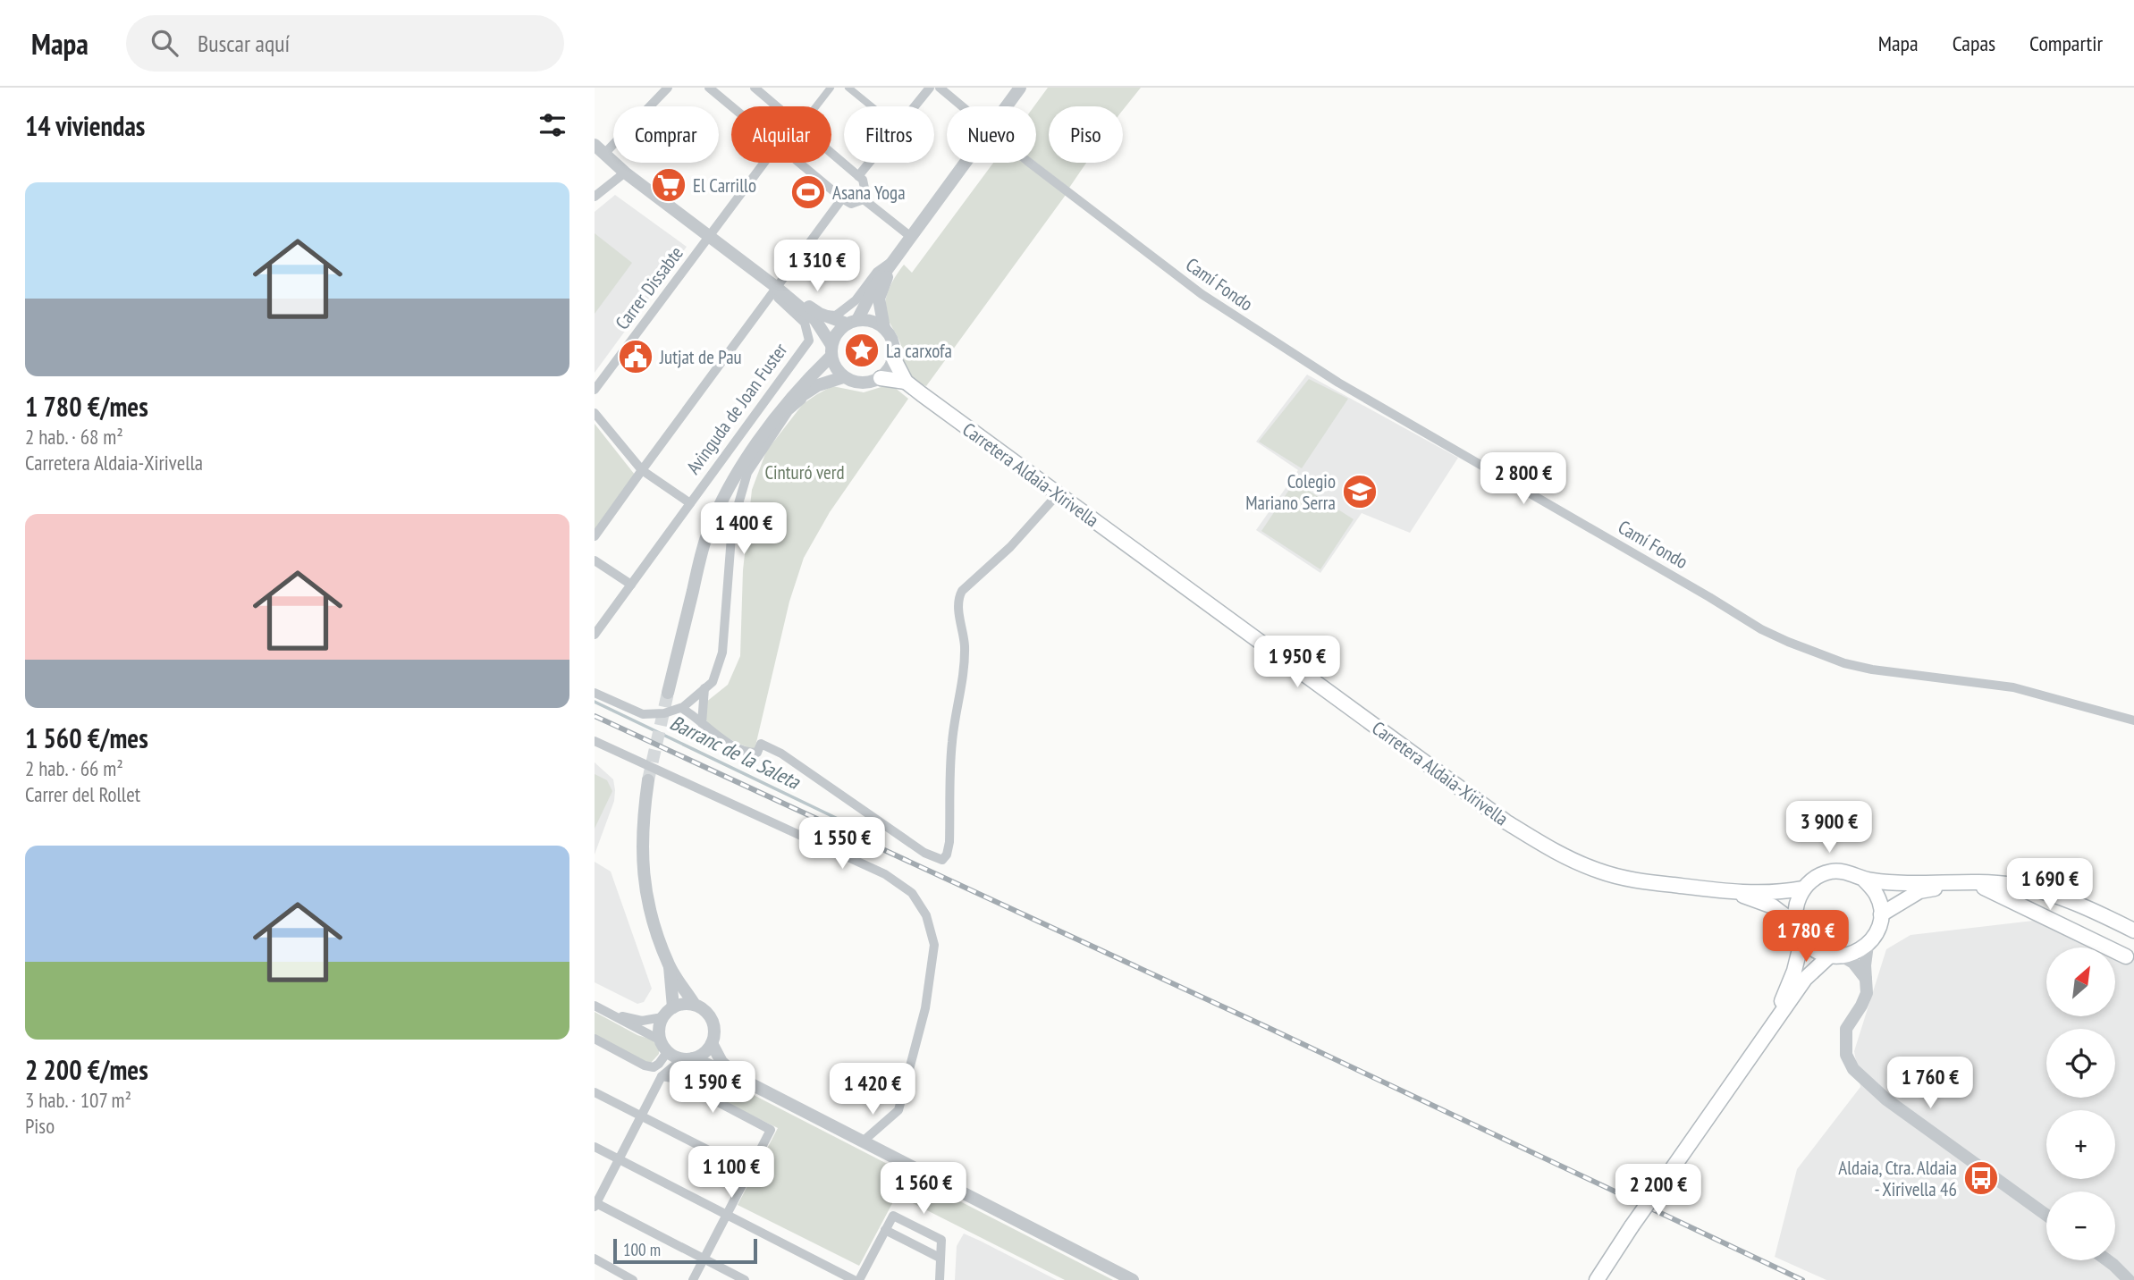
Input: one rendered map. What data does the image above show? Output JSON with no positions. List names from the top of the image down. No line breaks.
{"streets":{"main road":["Carretera Aldaia-Xirivella"],"street":["Camí Fondo","Carrer Dissabte","Avinguda de Joan Fuster"]},"water":["Barranc de la Saleta"],"parks":["Cinturó verd"],"places":{"supermarket":["El Carrillo"],"sports":["Asana Yoga"],"place":["La carxofa"],"public building":["Jutjat de Pau"],"school or university":["Colegio Mariano Serra"],"bus stop":["Aldaia, Ctra. Aldaia - Xirivella 46"]},"scale_bar":"100 m","north":"top right","page":{"header":"Mapa","search":"Buscar aquí","nav":["Mapa","Capas","Compartir"],"heading":"14 viviendas","chip":["Comprar","Alquilar","Filtros","Nuevo","Piso"],"list":[{"name":"1 780 €/mes","note":"2 hab. · 68 m² · Carretera Aldaia-Xirivella"},{"name":"1 560 €/mes","note":"2 hab. · 66 m² · Carrer del Rollet"},{"name":"2 200 €/mes","note":"3 hab. · 107 m² · Piso"}],"price":["1 310 €","2 800 €","1 400 €","1 950 €","3 900 €","1 550 €","1 690 €","1 780 €","1 760 €","1 590 €","1 420 €","1 100 €","1 560 €","2 200 €"],"map_buttons":["+","−"],"scale":"100 m"}}
